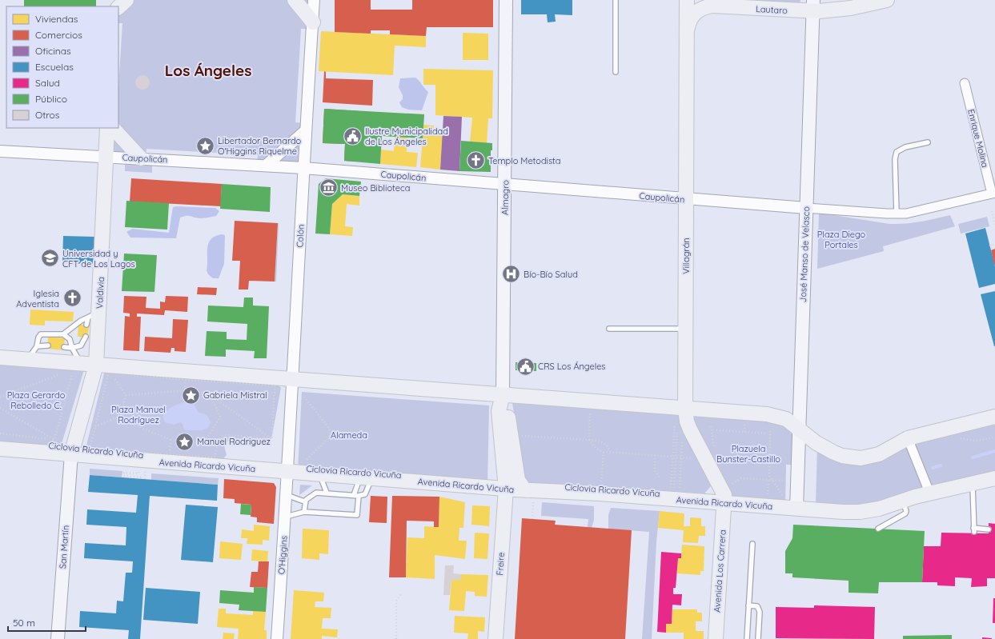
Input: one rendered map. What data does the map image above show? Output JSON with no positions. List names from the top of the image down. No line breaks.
{"streets":{"main road":["Lautaro","Almagro","José Manso de Velasco","Villagrán","Valdivia","Avenida Ricardo Vicuña","San Martín","Freire","Avenida Los Carrera"],"street":["Enrique Molina","Caupolicán","Colón","O'Higgins"],"path":["Ciclovia Ricardo Vicuña"]},"crossings":[["Lautaro","José Manso de Velasco"],["Lautaro","Villagrán"],["Caupolicán","Almagro"],["Caupolicán","Colón"],["Caupolicán","José Manso de Velasco"],["Caupolicán","Villagrán"],["Caupolicán","Valdivia"],["Almagro","Avenida Ricardo Vicuña"],["Almagro","Freire"],["Colón","Avenida Ricardo Vicuña"],["Colón","O'Higgins"],["José Manso de Velasco","Avenida Ricardo Vicuña"],["Villagrán","Avenida Ricardo Vicuña"],["Villagrán","Avenida Los Carrera"],["Valdivia","Ciclovia Ricardo Vicuña"],["Valdivia","Avenida Ricardo Vicuña"],["Valdivia","San Martín"],["Ciclovia Ricardo Vicuña","Avenida Ricardo Vicuña"],["Ciclovia Ricardo Vicuña","San Martín"],["Avenida Ricardo Vicuña","San Martín"],["Avenida Ricardo Vicuña","O'Higgins"],["Avenida Ricardo Vicuña","Freire"],["Avenida Ricardo Vicuña","Avenida Los Carrera"]],"districts":["Los Ángeles"],"parks":["Plaza Diego Portales","Plaza Gerardo Rebolledo C.","Plaza Manuel Rodríguez","Alameda","Plazuela Bunster-Castillo"],"places":{"public building":["Ilustre Municipalidad de Los Ángeles","CRS Los Ángeles"],"place":["Libertador Bernardo O'Higgins Riquelme","Gabriela Mistral","Manuel Rodriguez"],"church":["Templo Metodista","Iglesia Adventista"],"museum":["Museo Biblioteca"],"school or university":["Universidad y CFT de Los Lagos"],"hospital":["Bío-Bío Salud"]},"legend":["Viviendas","Comercios","Oficinas","Escuelas","Salud","Público","Otros"],"scale_bar":"50 m"}
